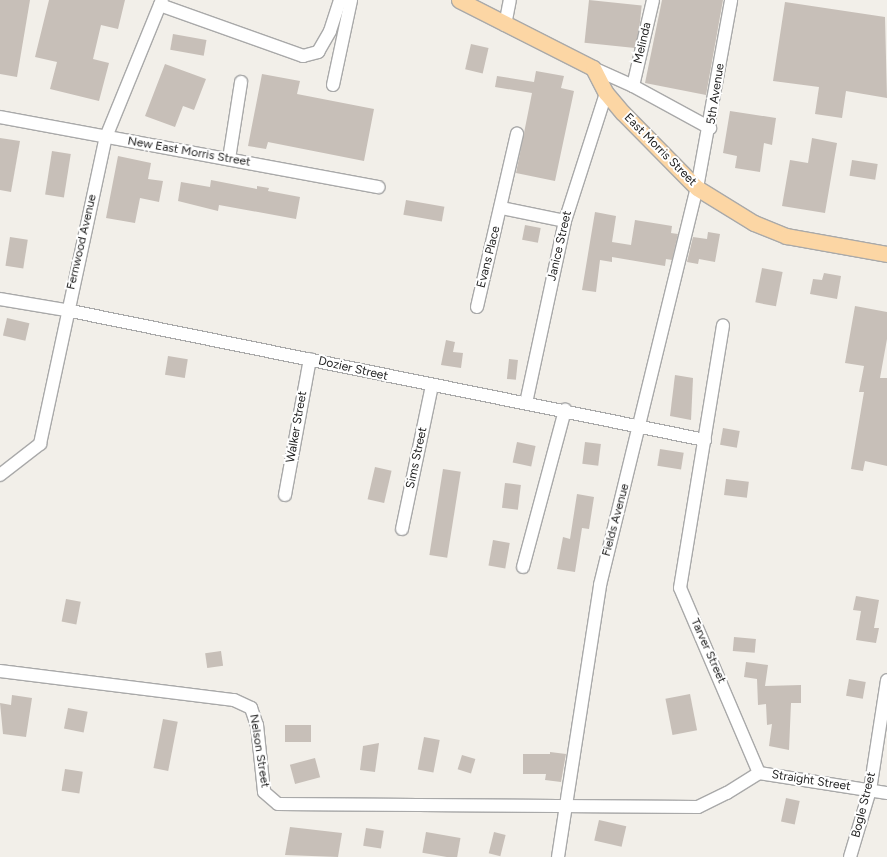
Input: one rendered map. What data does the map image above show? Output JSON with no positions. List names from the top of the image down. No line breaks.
{"streets":{"main road":["East Morris Street"],"street":["Melinda","5th Avenue","New East Morris Street","Fernwood Avenue","Janice Street","Evans Place","Dozier Street","Walker Street","Sims Street","Fields Avenue","Tarver Street","Nelson Street","Straight Street","Bogle Street"]},"crossings":[["5th Avenue","East Morris Street"],["5th Avenue","Fields Avenue"],["East Morris Street","Janice Street"],["East Morris Street","Fields Avenue"],["New East Morris Street","Fernwood Avenue"],["Fernwood Avenue","Dozier Street"],["Janice Street","Dozier Street"],["Dozier Street","Walker Street"],["Dozier Street","Sims Street"],["Dozier Street","Fields Avenue"],["Dozier Street","Tarver Street"],["Fields Avenue","Nelson Street"],["Tarver Street","Straight Street"],["Straight Street","Bogle Street"]]}
